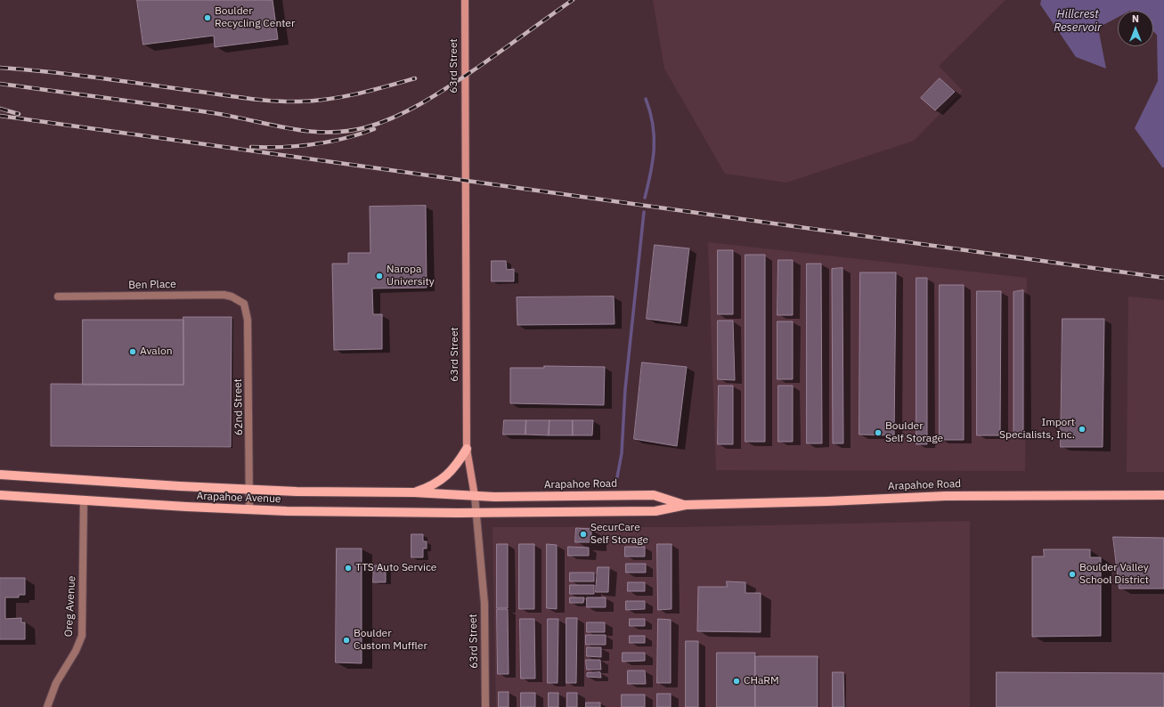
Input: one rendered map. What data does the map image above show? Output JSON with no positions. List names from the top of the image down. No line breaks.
{"streets":{"main road":["Arapahoe Road","Arapahoe Avenue"],"street":["63rd Street","Ben Place","62nd Street","Oreg Avenue"]},"crossings":[["63rd Street","Arapahoe Road"],["63rd Street","Arapahoe Avenue"],["Ben Place","62nd Street"],["62nd Street","Arapahoe Avenue"],["Arapahoe Road","Arapahoe Avenue"],["Arapahoe Avenue","Oreg Avenue"]],"water":["Hillcrest Reservoir"],"places":["Boulder Recycling Center","Naropa University","Avalon","Import Specialists, Inc.","Boulder Self Storage","SecurCare Self Storage","TTS Auto Service","Boulder Valley School District","Boulder Custom Muffler","CHaRM"],"north":"top"}
